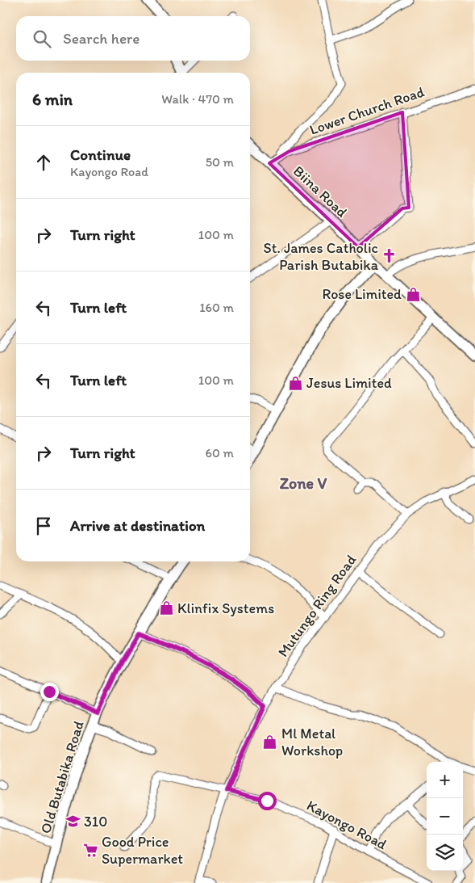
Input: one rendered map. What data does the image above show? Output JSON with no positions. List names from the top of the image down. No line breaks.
{"streets":{"main road":["Biina Road","Old Butabika Road"],"street":["Lower Church Road","Mutungo Ring Road","Kayongo Road"]},"crossings":[["Lower Church Road","Biina Road"],["Mutungo Ring Road","Kayongo Road"]],"districts":["Zone V"],"places":{"church":["St. James Catholic Parish Butabika"],"shop":["Rose Limited","Jesus Limited","Klinfix Systems","Ml Metal Workshop"],"school or university":["310"],"supermarket":["Good Price Supermarket"]},"page":{"search":"Search here","heading":["6 min","Walk · 470 m"],"list":[["Continue","Kayongo Road","50 m"],["Turn right","100 m"],["Turn left","160 m"],["Turn left","100 m"],["Turn right","60 m"],"Arrive at destination"],"map_buttons":["+","−"]}}
